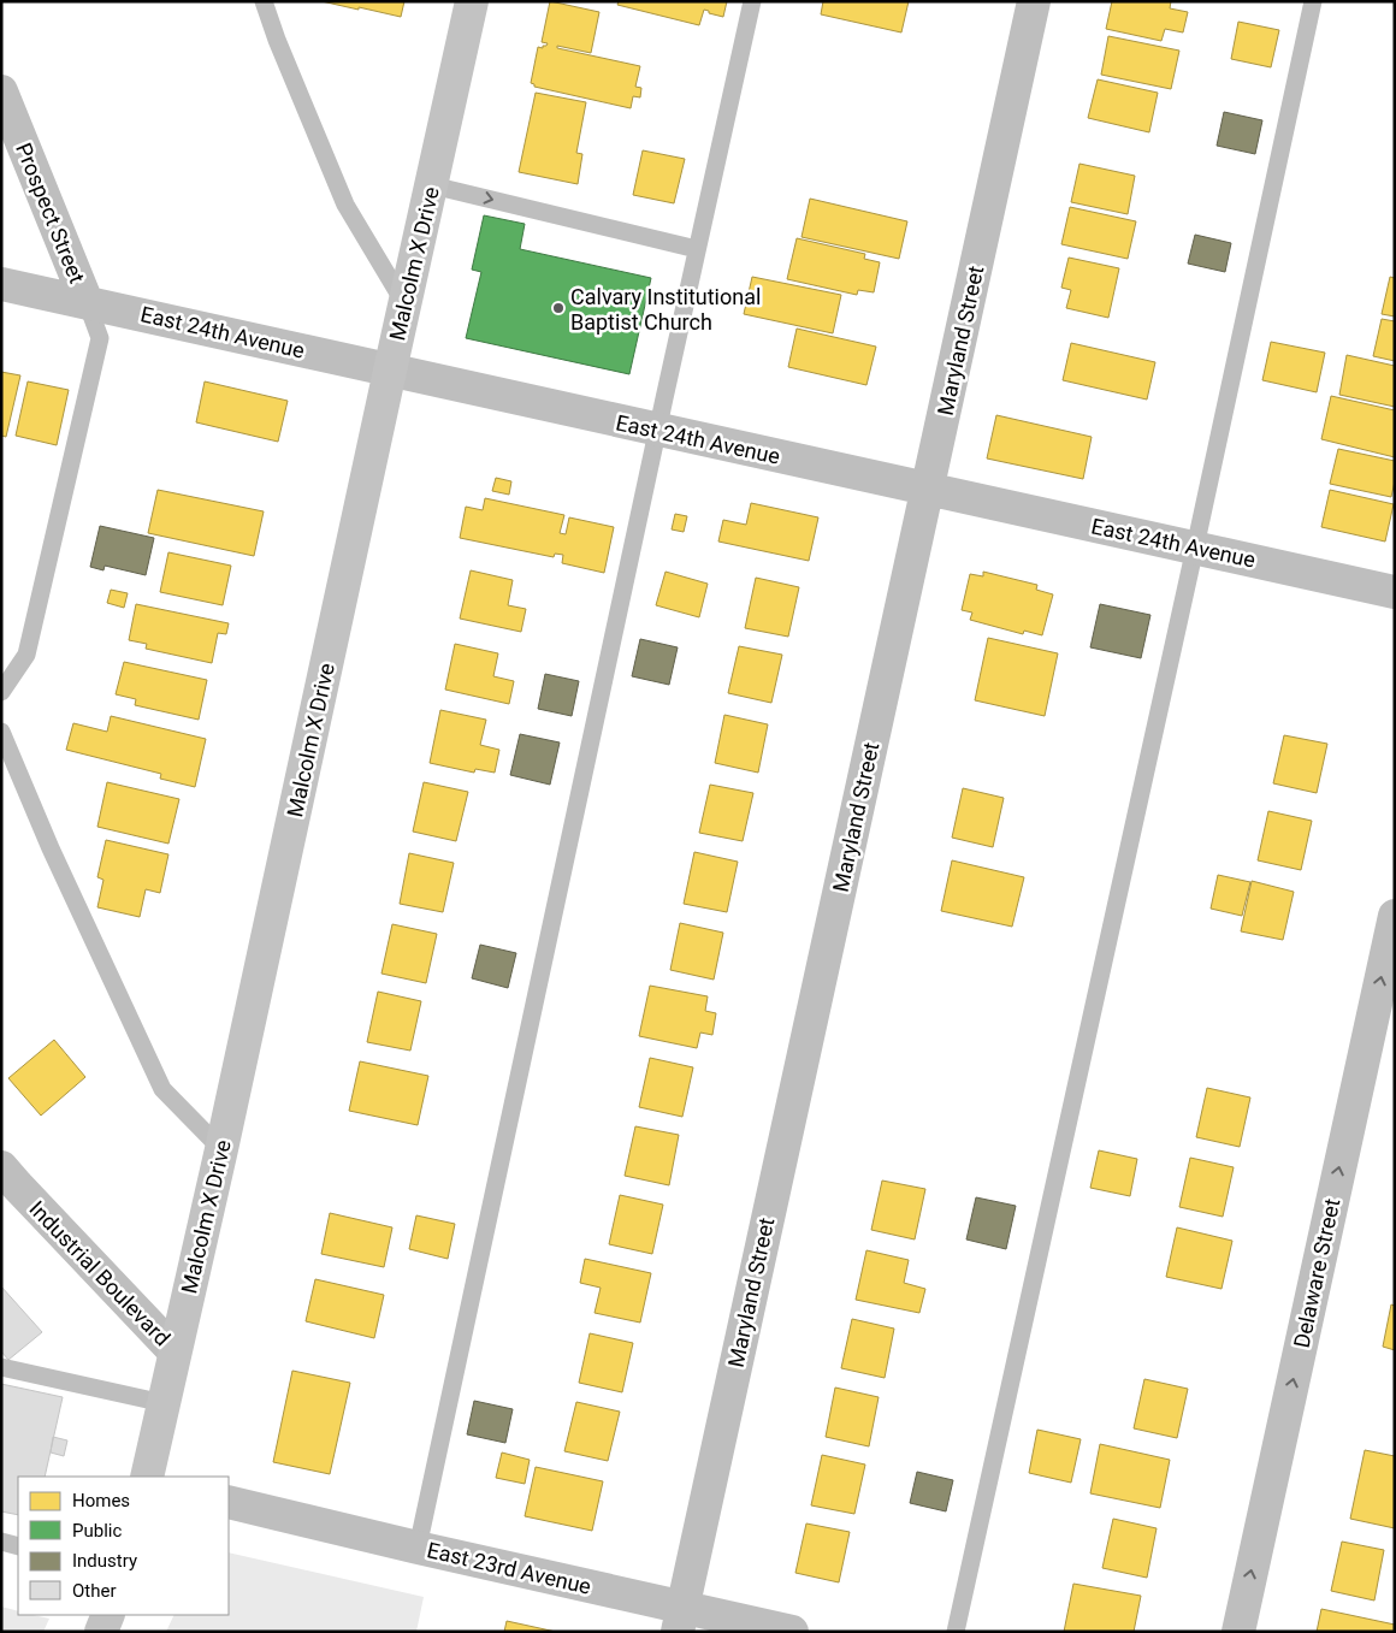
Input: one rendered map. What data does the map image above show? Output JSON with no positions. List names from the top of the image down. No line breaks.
{"streets":{"street":["Prospect Street","Malcolm X Drive","East 24th Avenue","Maryland Street","Industrial Boulevard","Delaware Street","East 23rd Avenue"]},"crossings":[["Prospect Street","East 24th Avenue"],["Malcolm X Drive","East 24th Avenue"],["Malcolm X Drive","Industrial Boulevard"],["East 24th Avenue","Maryland Street"],["Maryland Street","East 23rd Avenue"]],"one_way":["Delaware Street"],"places":["Calvary Institutional Baptist Church"],"legend":["Homes","Public","Industry","Other"]}
